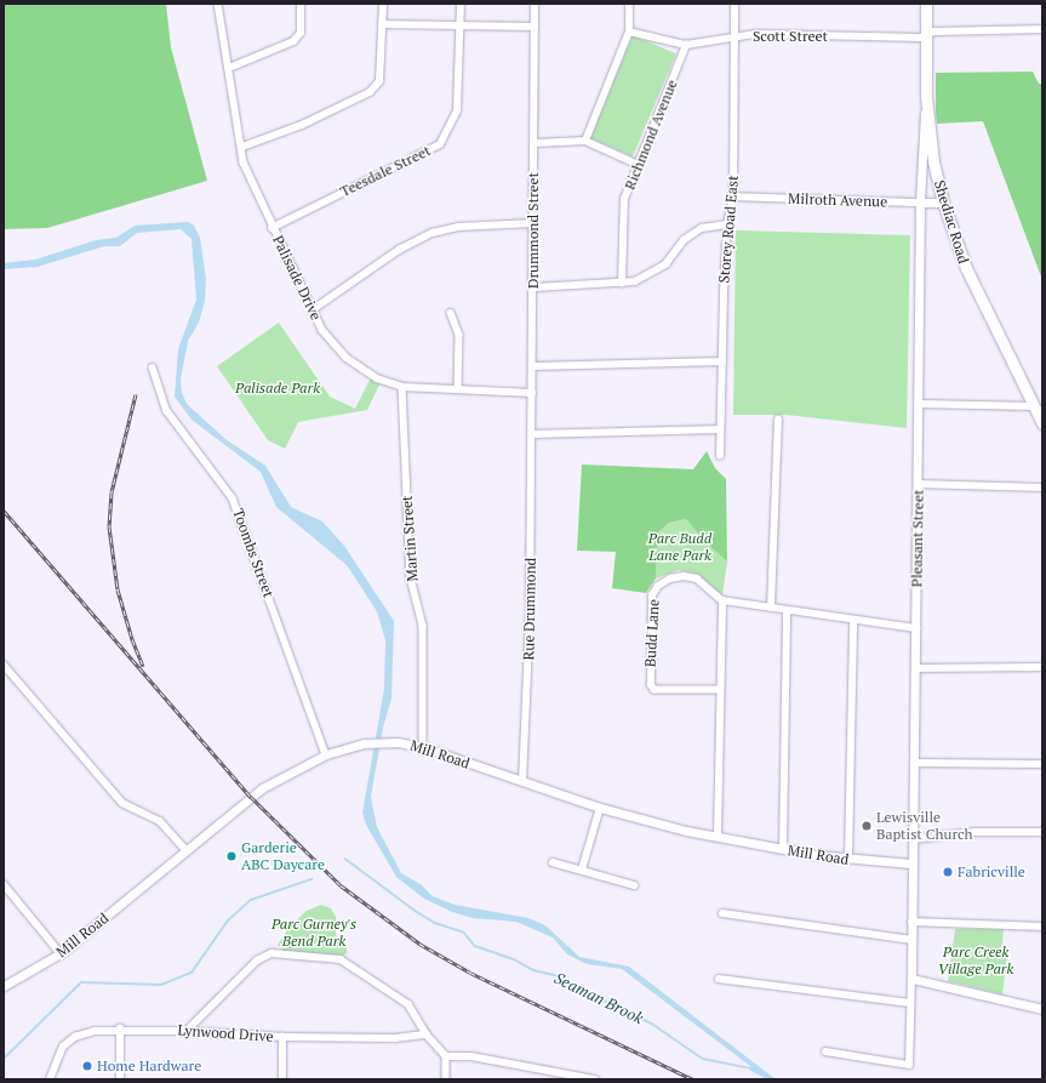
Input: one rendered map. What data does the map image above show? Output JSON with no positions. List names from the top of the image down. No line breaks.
{"streets":{"main road":["Shediac Road"],"street":["Scott Street","Richmond Avenue","Teesdale Street","Milroth Avenue","Storey Road East","Drummond Street","Palisade Drive","Martin Street","Pleasant Street","Toombs Street","Rue Drummond","Budd Lane","Mill Road","Lynwood Drive"]},"crossings":[["Scott Street","Richmond Avenue"],["Scott Street","Shediac Road"],["Scott Street","Storey Road East"],["Teesdale Street","Palisade Drive"],["Milroth Avenue","Shediac Road"],["Milroth Avenue","Storey Road East"],["Milroth Avenue","Pleasant Street"],["Shediac Road","Pleasant Street"],["Drummond Street","Palisade Drive"],["Drummond Street","Rue Drummond"],["Palisade Drive","Martin Street"],["Martin Street","Mill Road"],["Pleasant Street","Mill Road"],["Toombs Street","Mill Road"],["Rue Drummond","Mill Road"]],"water":["Seaman Brook"],"parks":["Palisade Park","Parc Budd Lane Park","Parc Gurney's Bend Park","Parc Creek Village Park"],"places":["Lewisville Baptist Church","Garderie ABC Daycare","Fabricville","Home Hardware"]}
